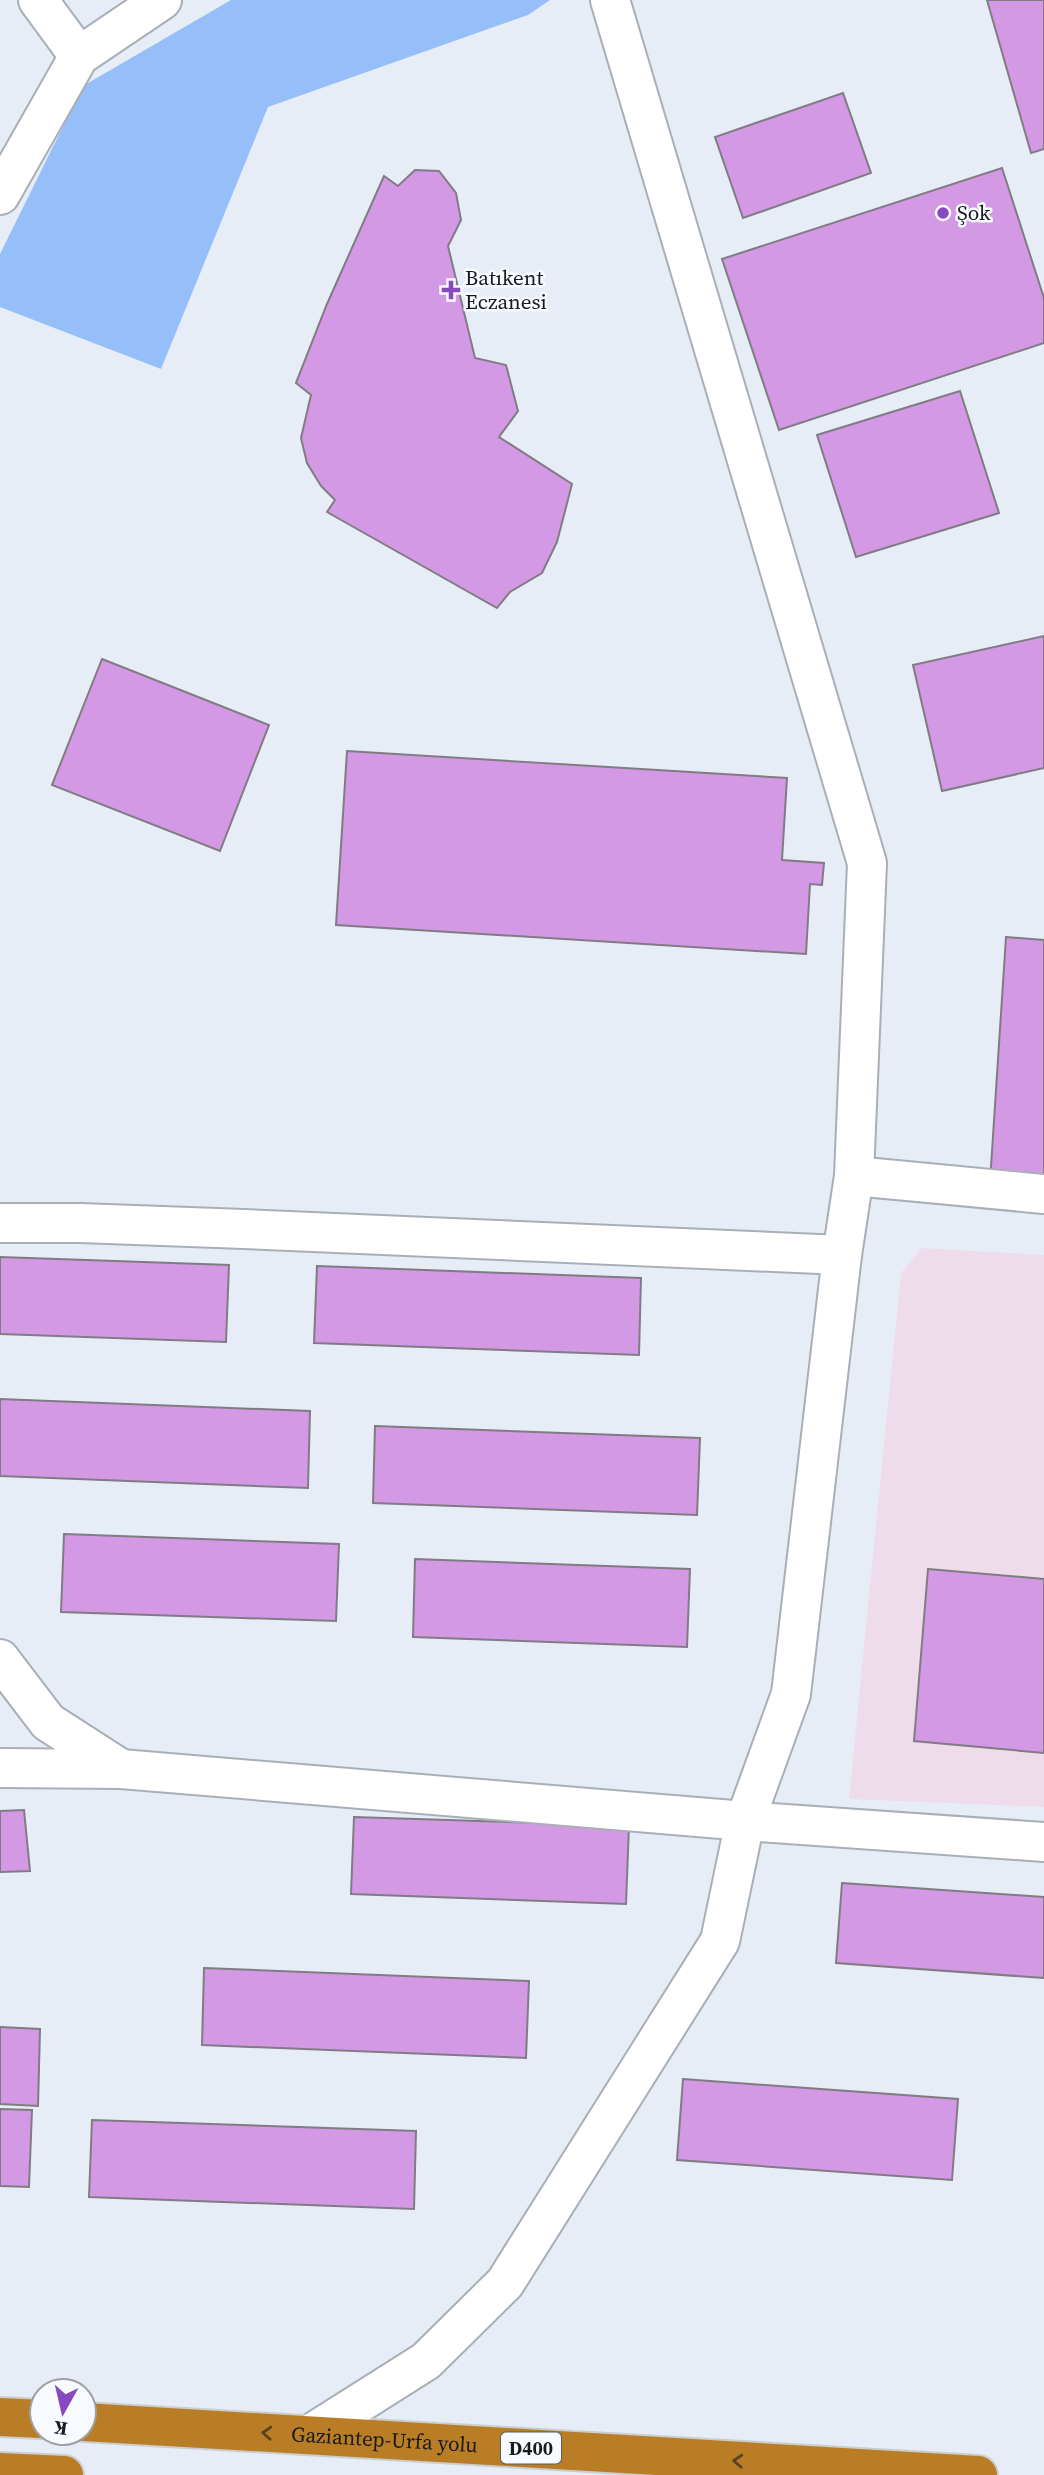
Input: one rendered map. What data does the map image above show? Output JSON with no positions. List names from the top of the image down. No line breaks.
{"streets":{"highway":["Gaziantep-Urfa yolu","D400"]},"one_way":["Gaziantep-Urfa yolu"],"places":{"other":["Şok"],"health":["Batıkent Eczanesi"]},"north":"bottom"}
